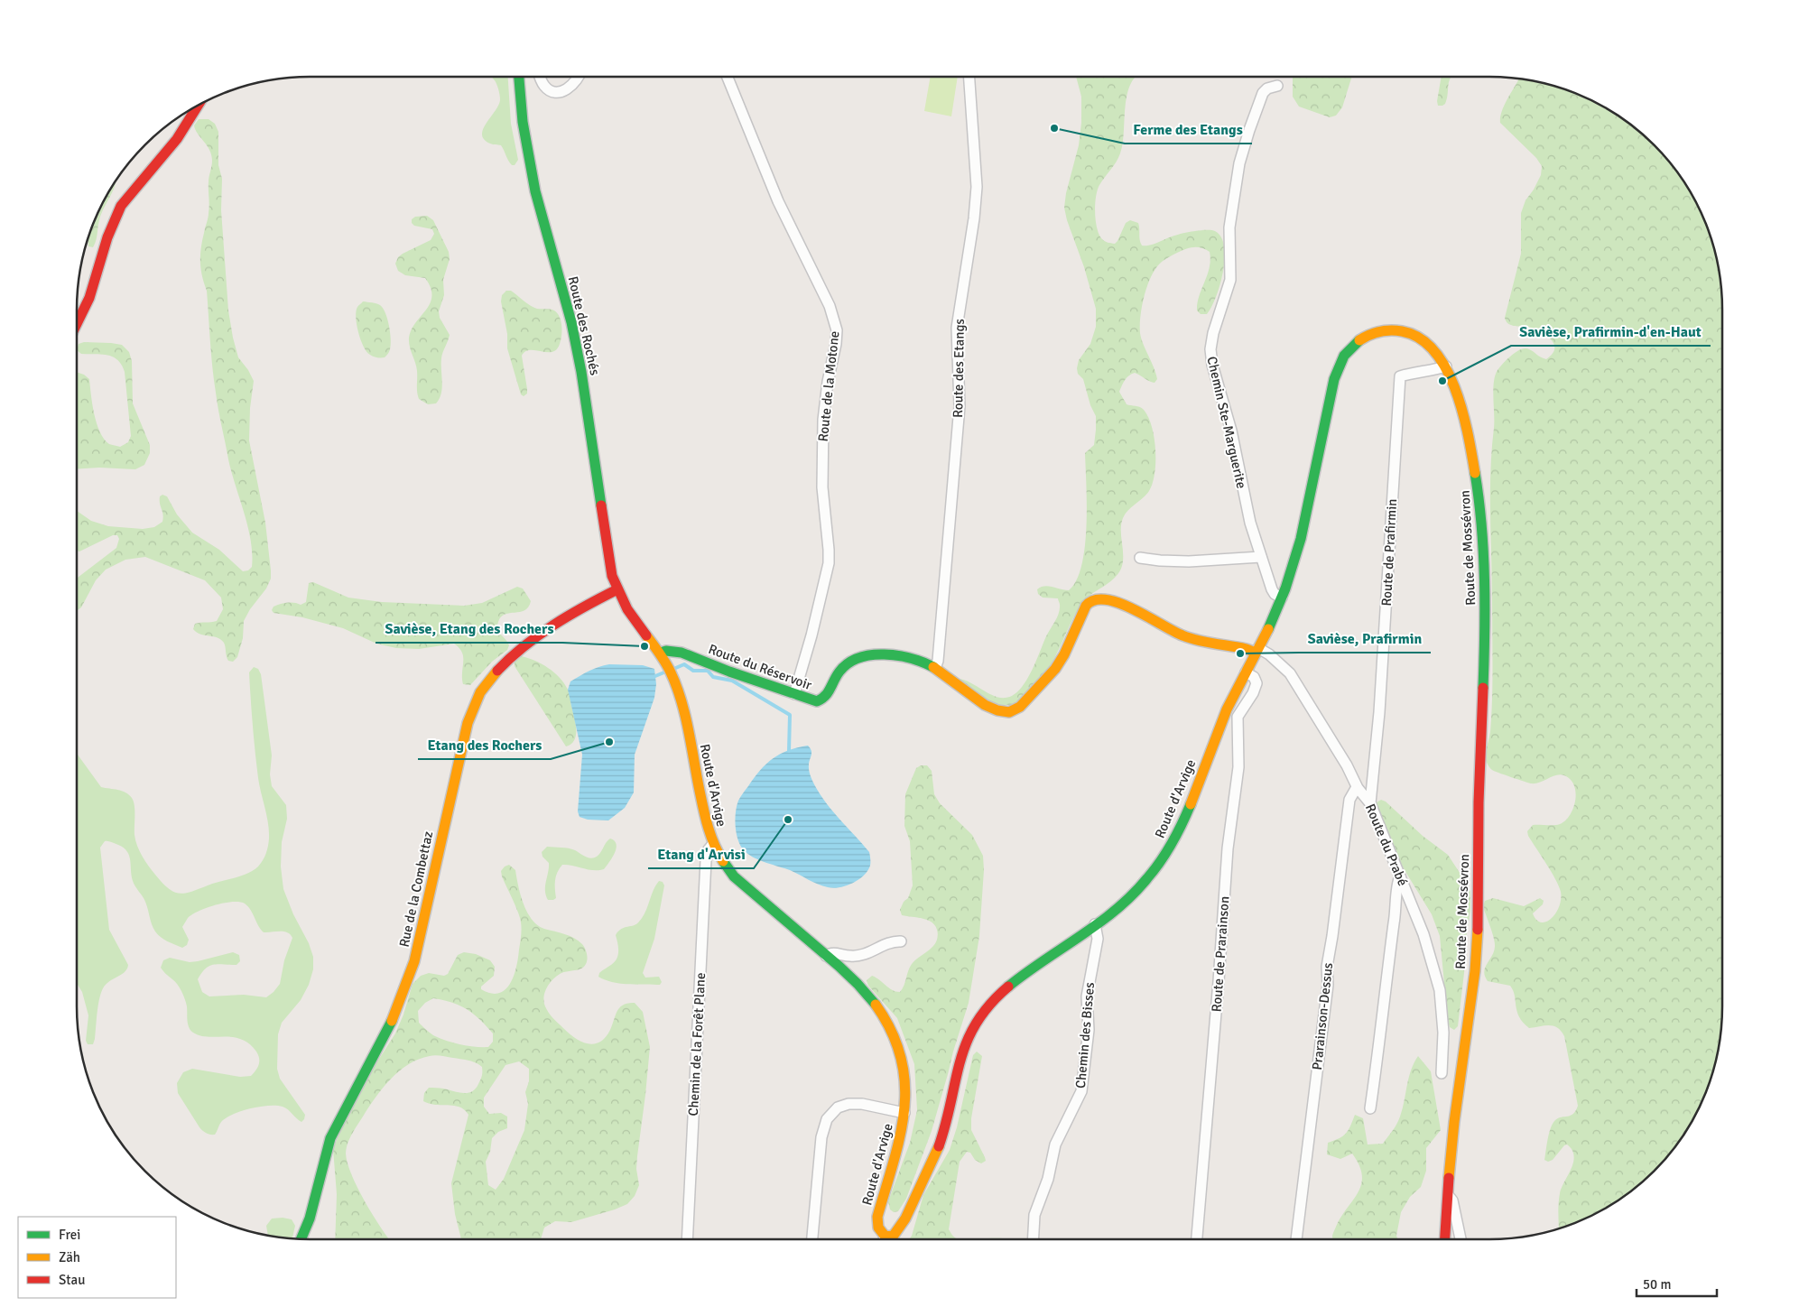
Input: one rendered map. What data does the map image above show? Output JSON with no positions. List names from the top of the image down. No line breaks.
{"streets":{"street":["Route des Rochés","Route des Etangs","Route de la Motone","Chemin Ste-Marguerite","Route de Mossévron","Route de Prafirmin","Route du Réservoir","Route d'Arvige","Route du Prabé","Rue de la Combettaz","Route de Prarainson","Prarainson-Dessus","Chemin des Bisses","Chemin de la Forêt Plane"]},"crossings":[["Route des Rochés","Route du Réservoir"],["Route des Rochés","Route d'Arvige"],["Route des Rochés","Rue de la Combettaz"],["Route des Etangs","Route du Réservoir"],["Route de la Motone","Route du Réservoir"],["Chemin Ste-Marguerite","Route de Mossévron"],["Route de Mossévron","Route de Prafirmin"],["Route de Mossévron","Route du Réservoir"],["Route de Mossévron","Route d'Arvige"],["Route de Mossévron","Route du Prabé"],["Route de Mossévron","Route de Prarainson"],["Route de Prafirmin","Route du Prabé"],["Route du Réservoir","Route d'Arvige"],["Route du Réservoir","Route du Prabé"],["Route d'Arvige","Chemin des Bisses"],["Route d'Arvige","Chemin de la Forêt Plane"],["Route du Prabé","Prarainson-Dessus"]],"places":["Ferme des Etangs","Savièse, Prafirmin-d'en-Haut","Savièse, Etang des Rochers","Savièse, Prafirmin","Etang des Rochers","Etang d'Arvisi"],"legend":["Frei","Zäh","Stau"],"scale_bar":"50 m"}
